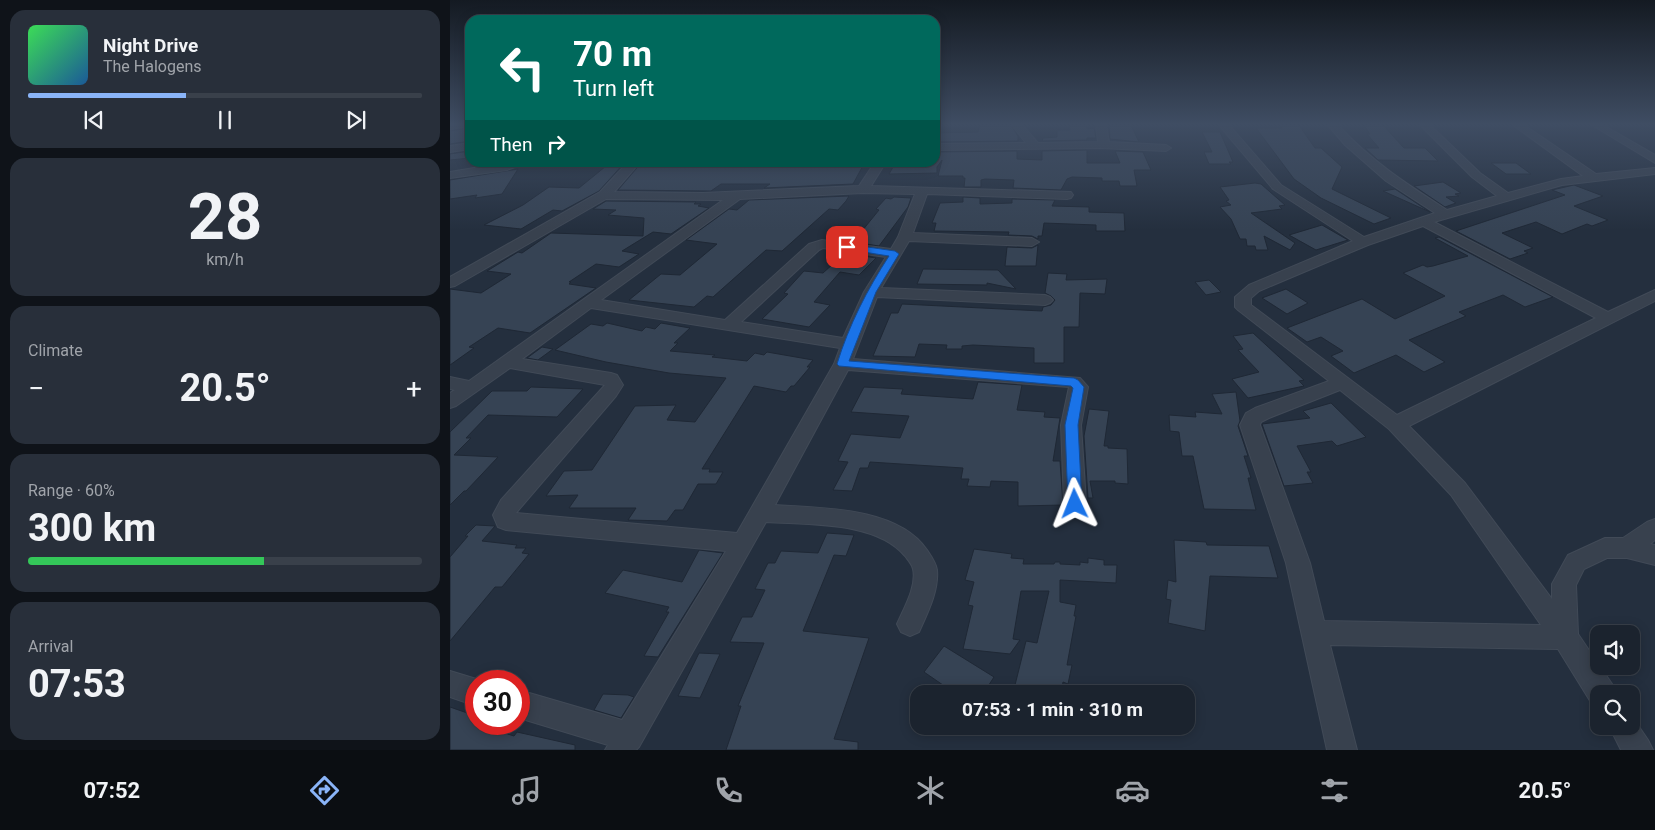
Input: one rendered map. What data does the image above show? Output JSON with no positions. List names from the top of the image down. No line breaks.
{"page":{"turn":["70 m","Turn left"],"song":["Night Drive","The Halogens"],"then":"Then","tile":[["28","km/h"],"Climate",["Range · 60%","300 km"],["Arrival","07:53"]],"heat":["−","20.5°","+"],"limit":"30","trip":"07:53 · 1 min · 310 m","tabs":["07:52","20.5°"]}}
